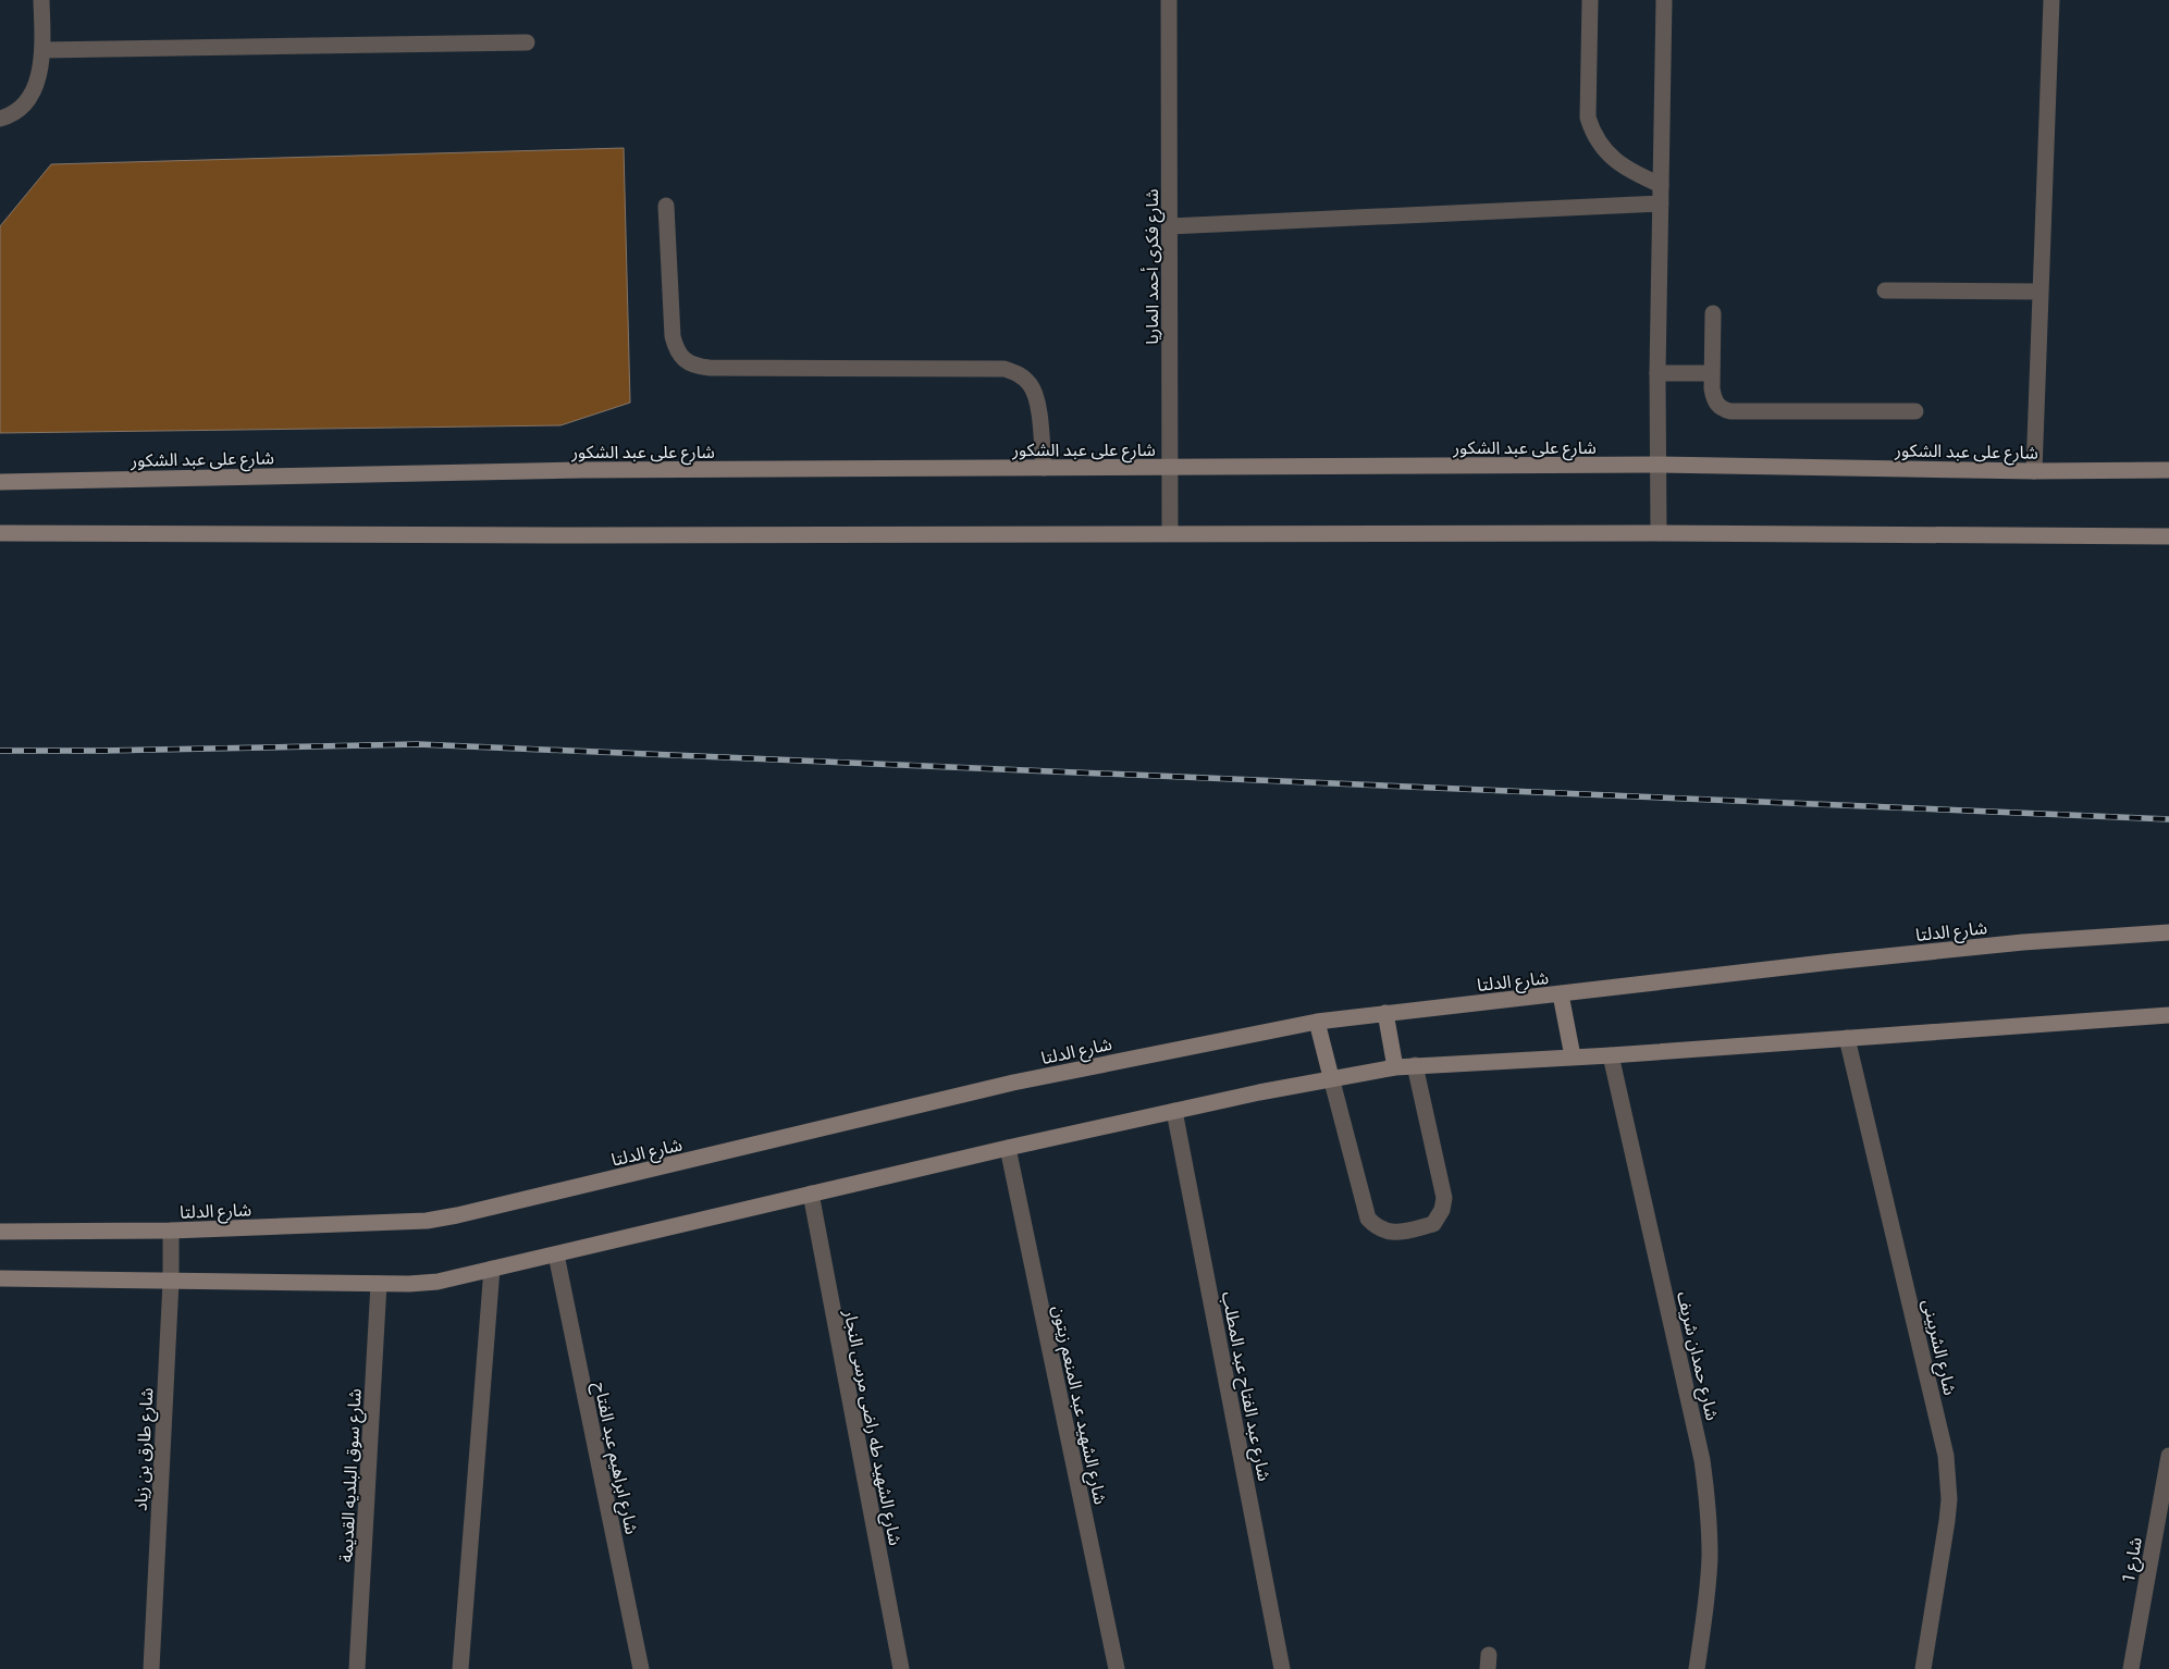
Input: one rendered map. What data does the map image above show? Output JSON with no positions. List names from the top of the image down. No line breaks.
{"streets":{"street":["شارع فكرى أحمد الماريا","شارع على عبد الشكور","شارع الدلتا","شارع الشربينى","شارع حمدان شريف","شارع عبد الفتاح عبد المطلب","شارع الشهيد عبد المنعم زيتون","شارع الشهيد طه راضى مرسى النجار","شارع طارق بن زياد","شارع ابراهيم عبد الفتاح","شارع سوق البلديه القديمة","شارع 1"]},"crossings":[["شارع فكرى أحمد الماريا","شارع على عبد الشكور"],["شارع الدلتا","شارع طارق بن زياد"]]}
